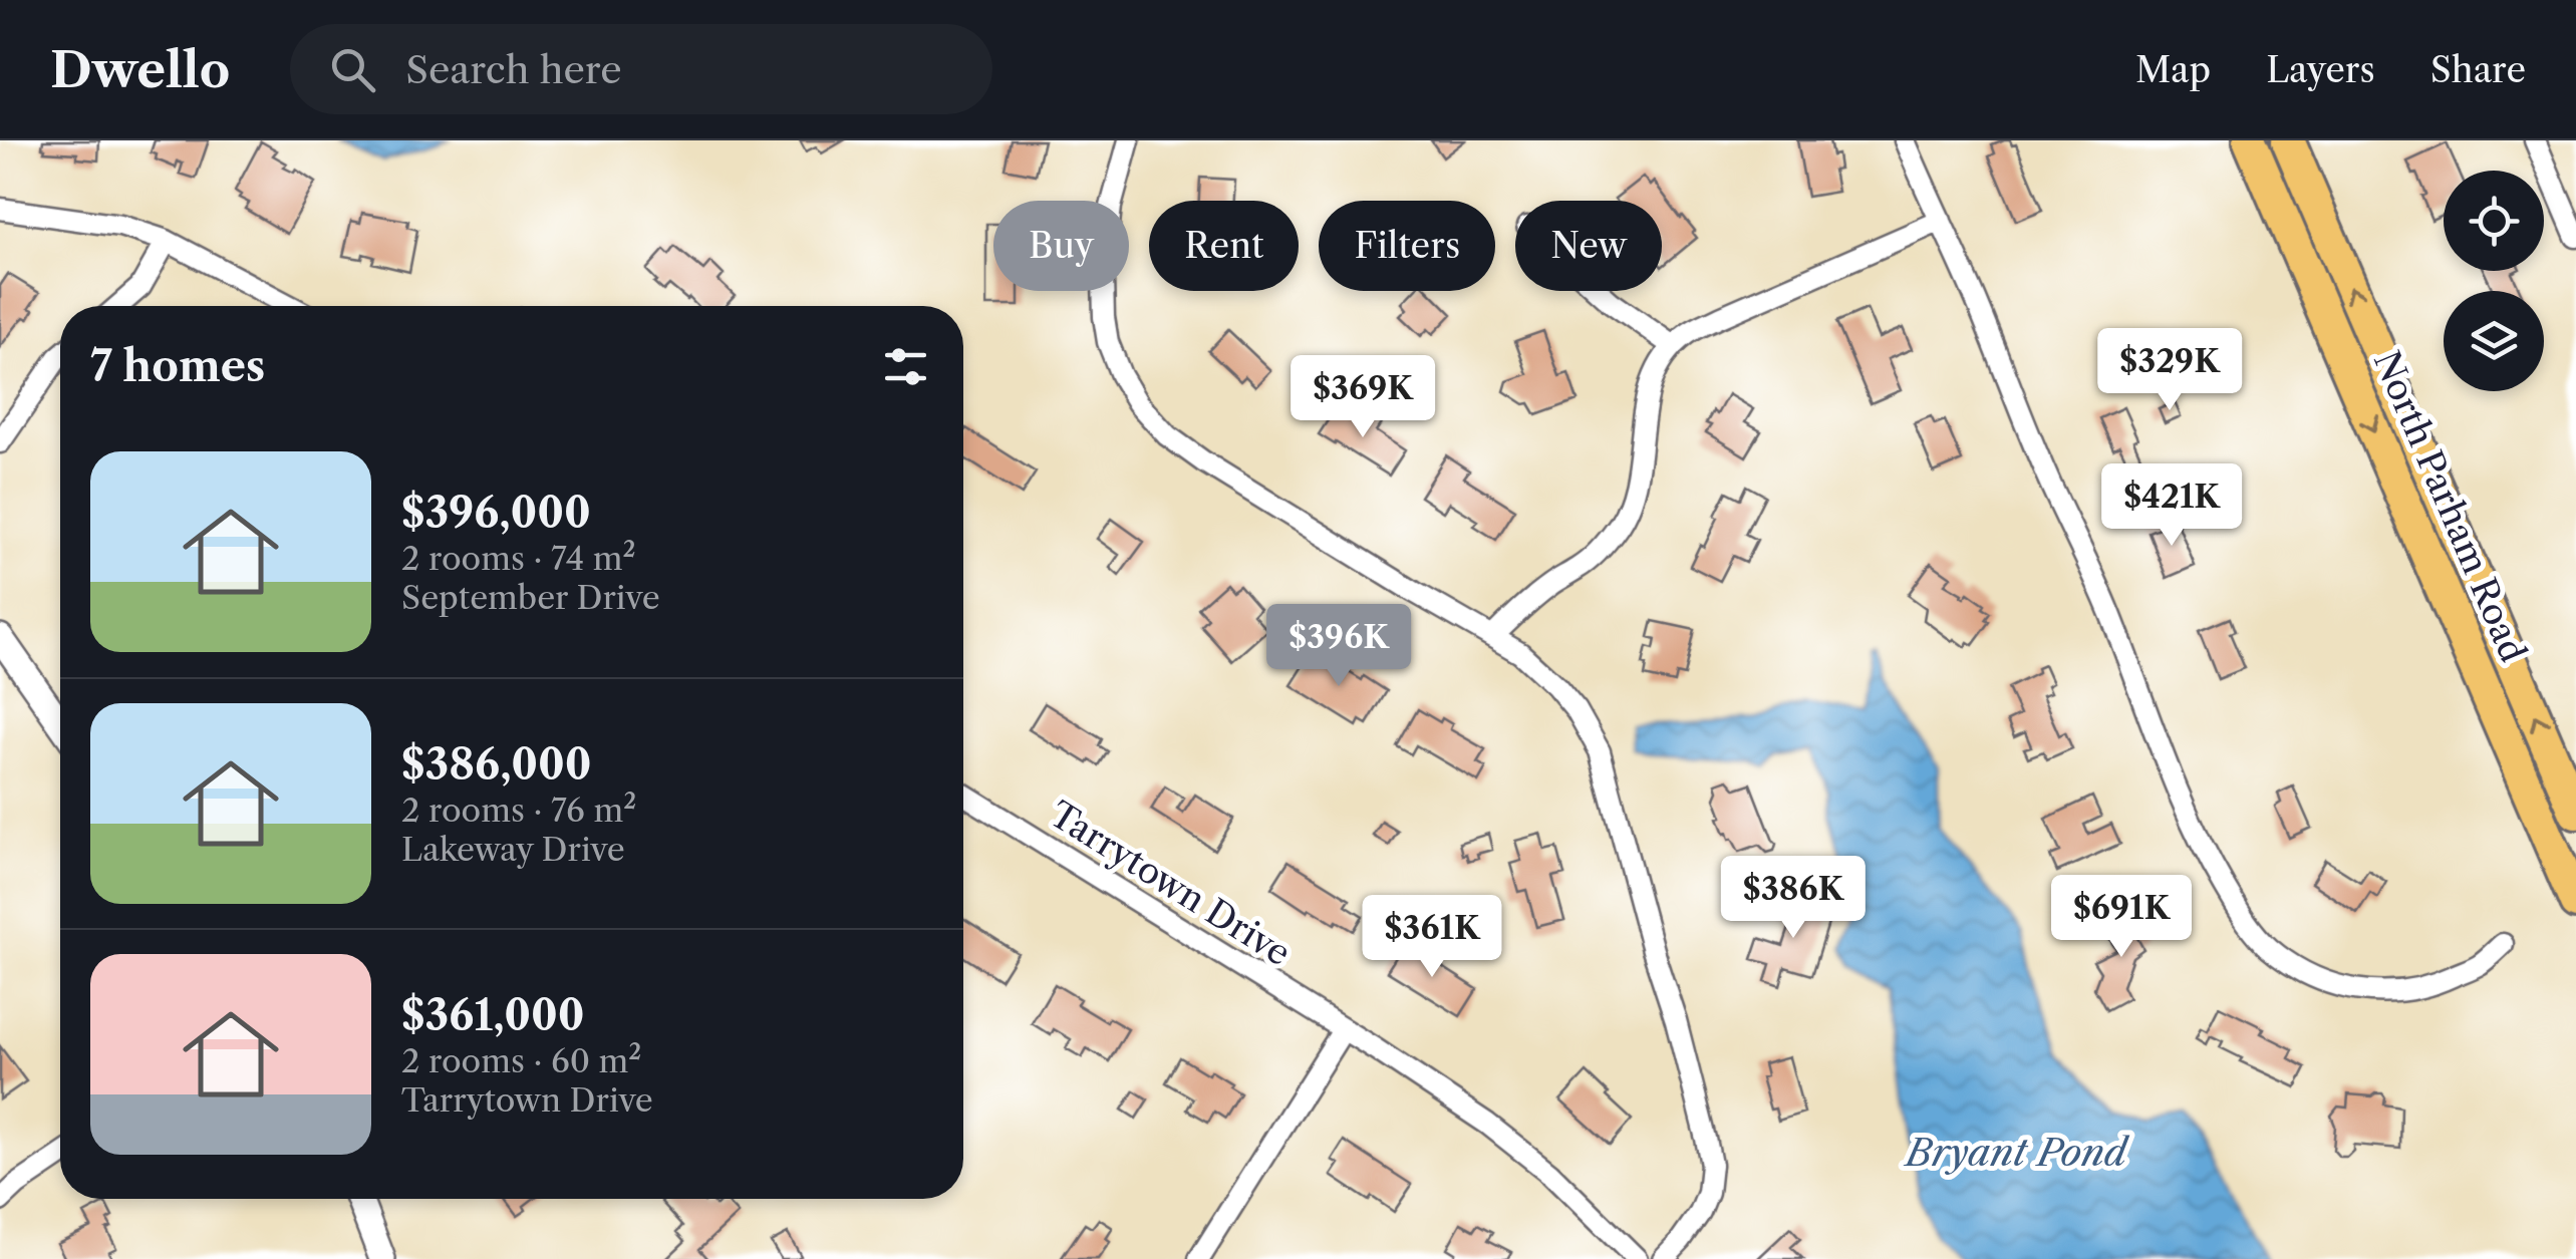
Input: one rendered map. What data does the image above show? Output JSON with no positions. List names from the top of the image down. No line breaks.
{"streets":{"highway":["North Parham Road"],"street":["Tarrytown Drive"]},"water":["Bryant Pond"],"page":{"header":"Dwello","search":"Search here","nav":["Map","Layers","Share"],"chip":["Buy","Rent","Filters","New"],"heading":"7 homes","price":["$329K","$369K","$421K","$396K","$386K","$691K","$361K"],"list":[{"name":"$396,000","note":"2 rooms · 74 m² · September Drive"},{"name":"$386,000","note":"2 rooms · 76 m² · Lakeway Drive"},{"name":"$361,000","note":"2 rooms · 60 m² · Tarrytown Drive"}]}}
